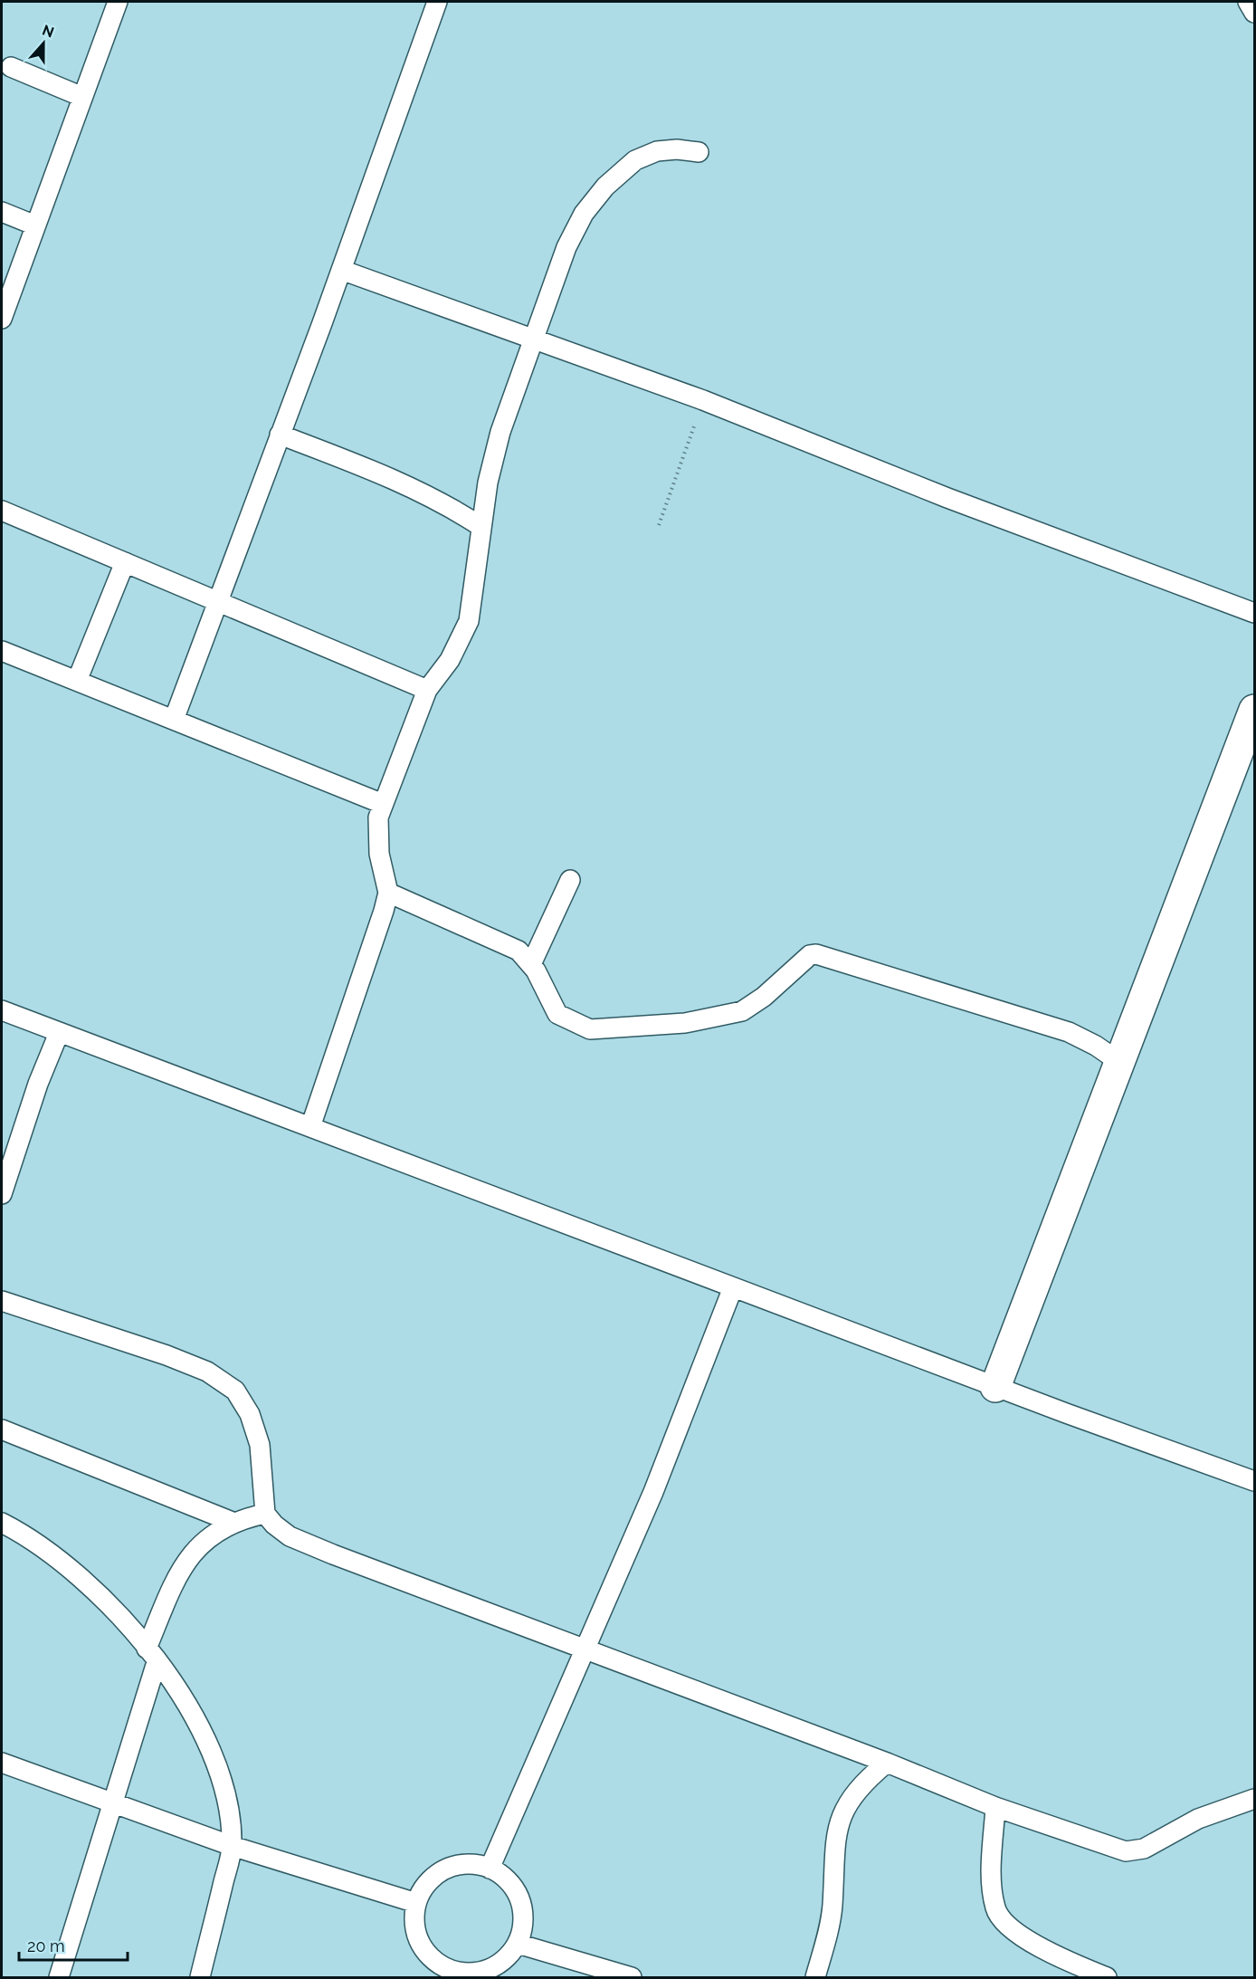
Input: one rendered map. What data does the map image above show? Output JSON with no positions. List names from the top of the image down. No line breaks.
{"scale_bar":"20 m","north":"top"}
